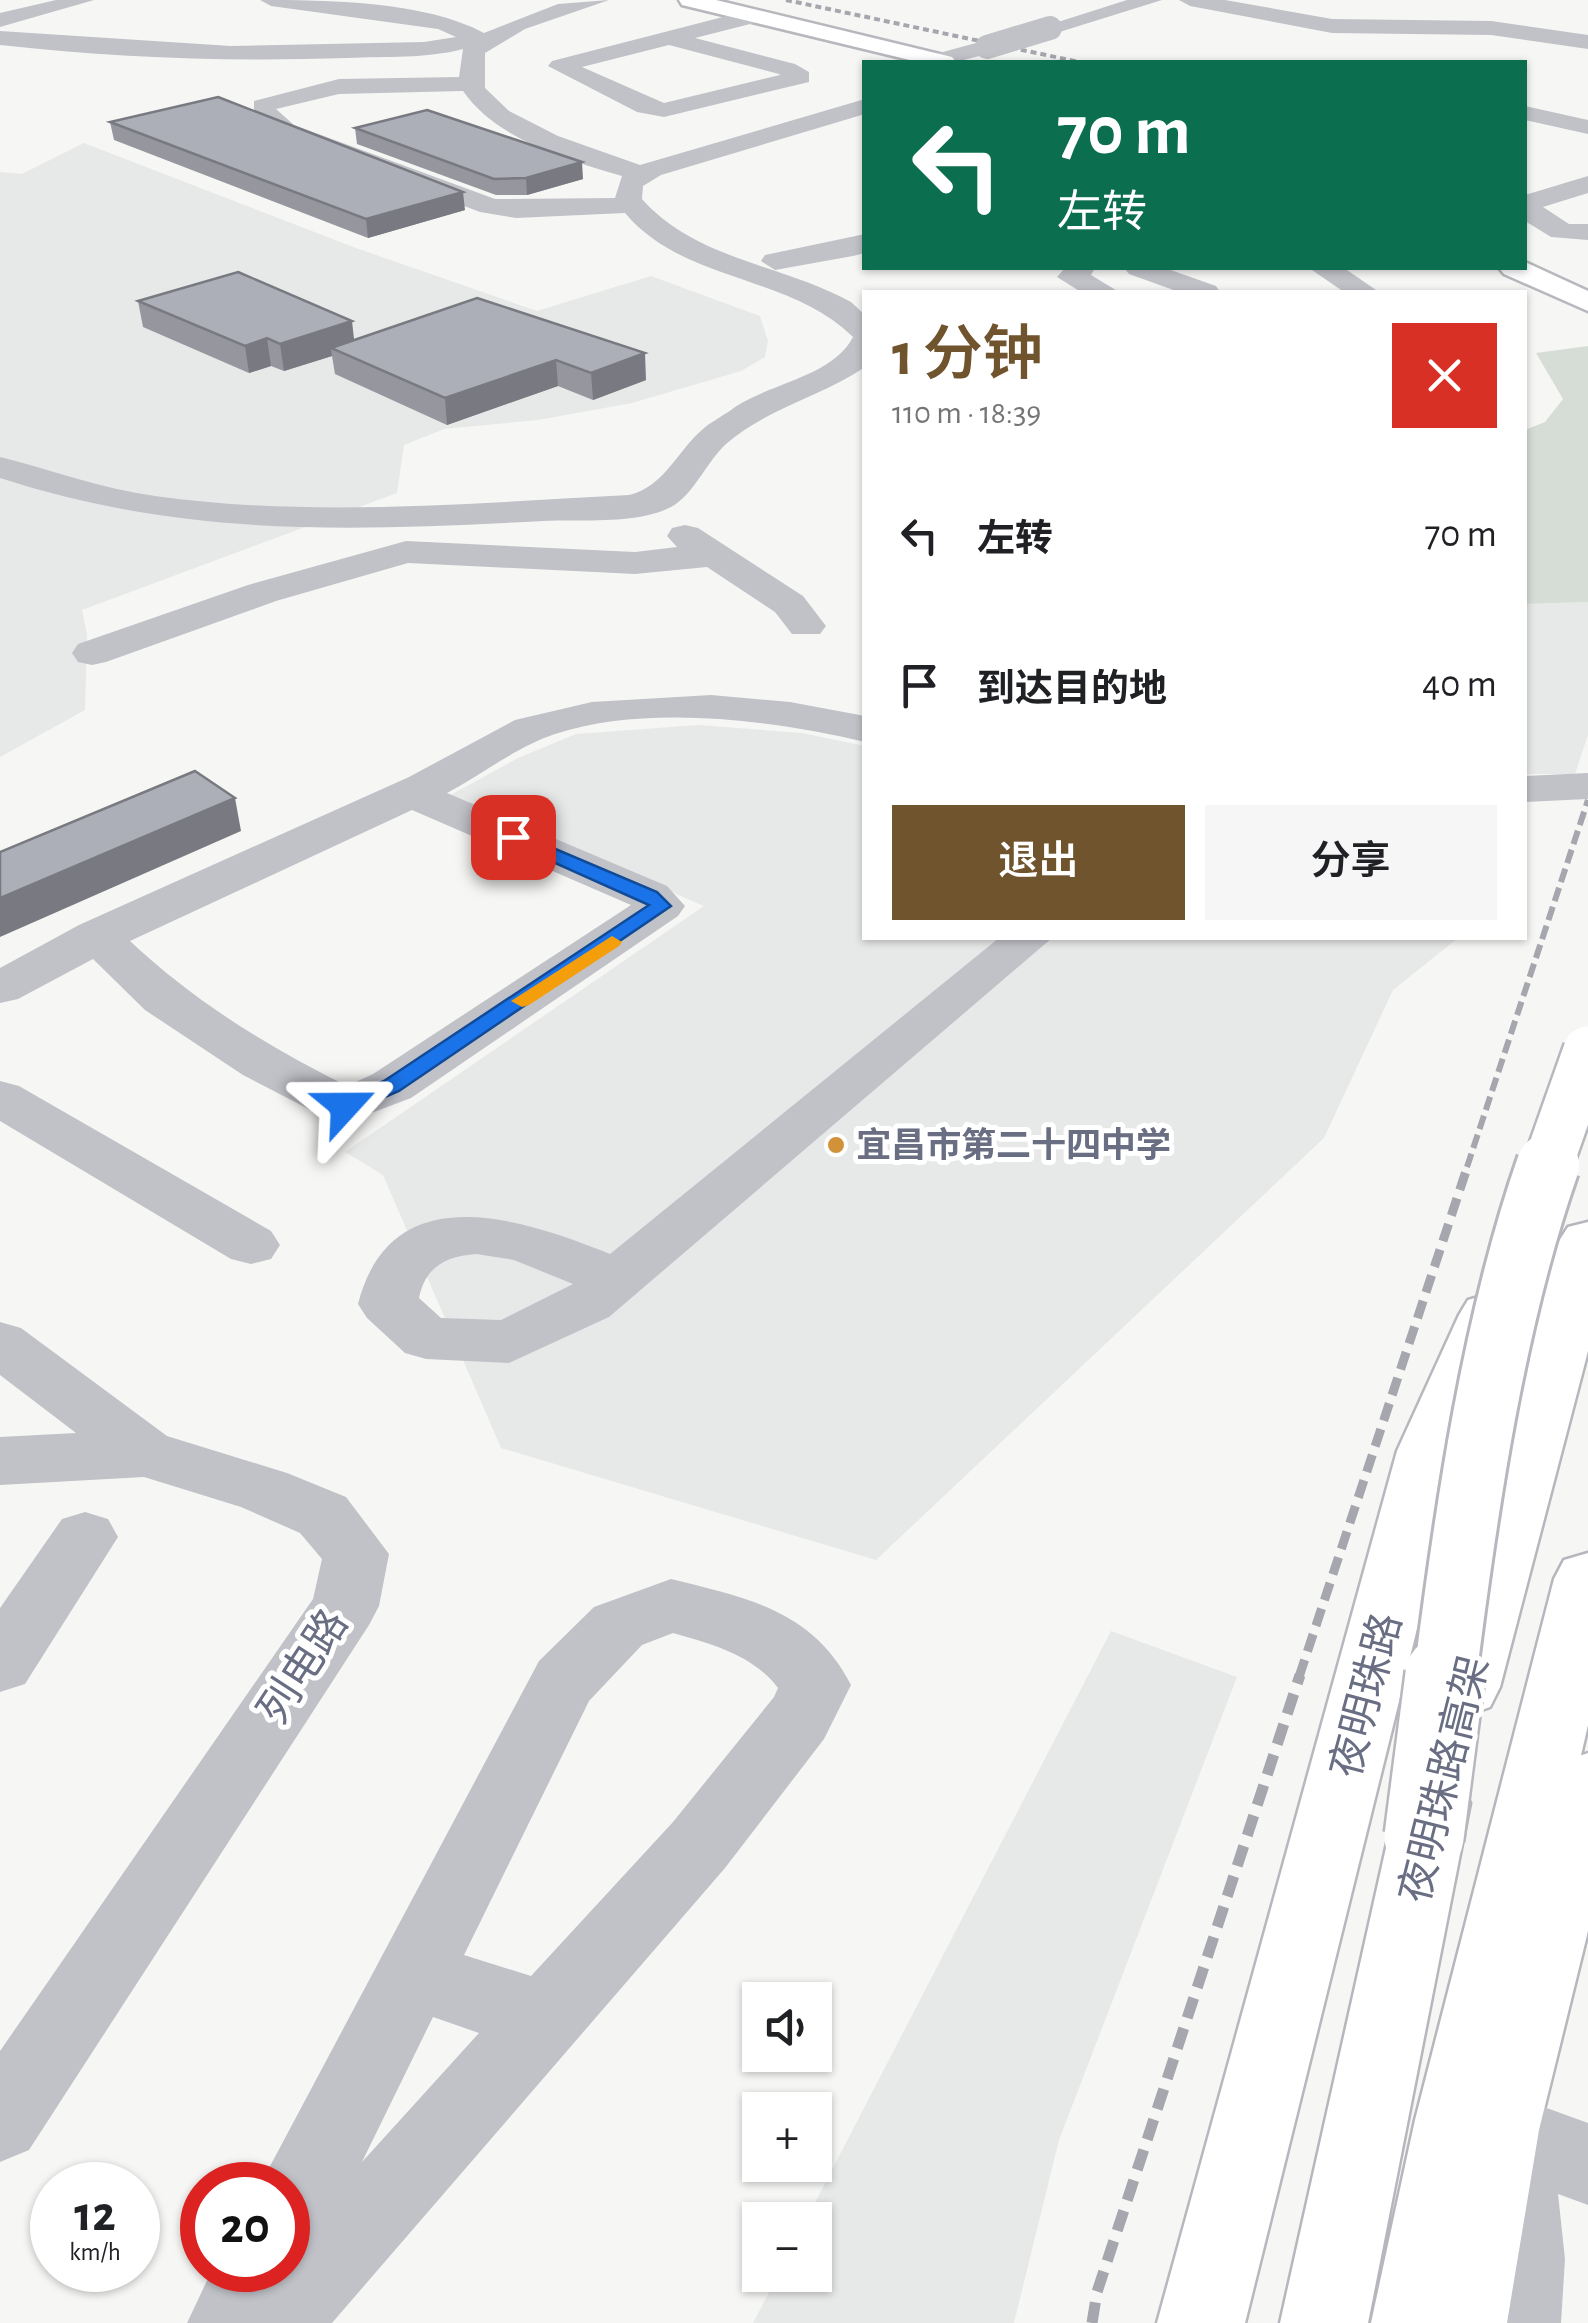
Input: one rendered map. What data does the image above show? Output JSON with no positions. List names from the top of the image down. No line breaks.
{"streets":{"main road":["夜明珠路","夜明珠路高架"],"street":["列电路"]},"places":["宜昌市第二十四中学"],"page":{"turn":["70 m","左转"],"heading":["1 分钟","110 m · 18:39"],"list":[{"name":"左转","value":"70 m"},{"name":"到达目的地","value":"40 m"}],"buttons":["退出","分享"],"map_buttons":["+","−"],"speed":"12 km/h","limit":"20"}}
